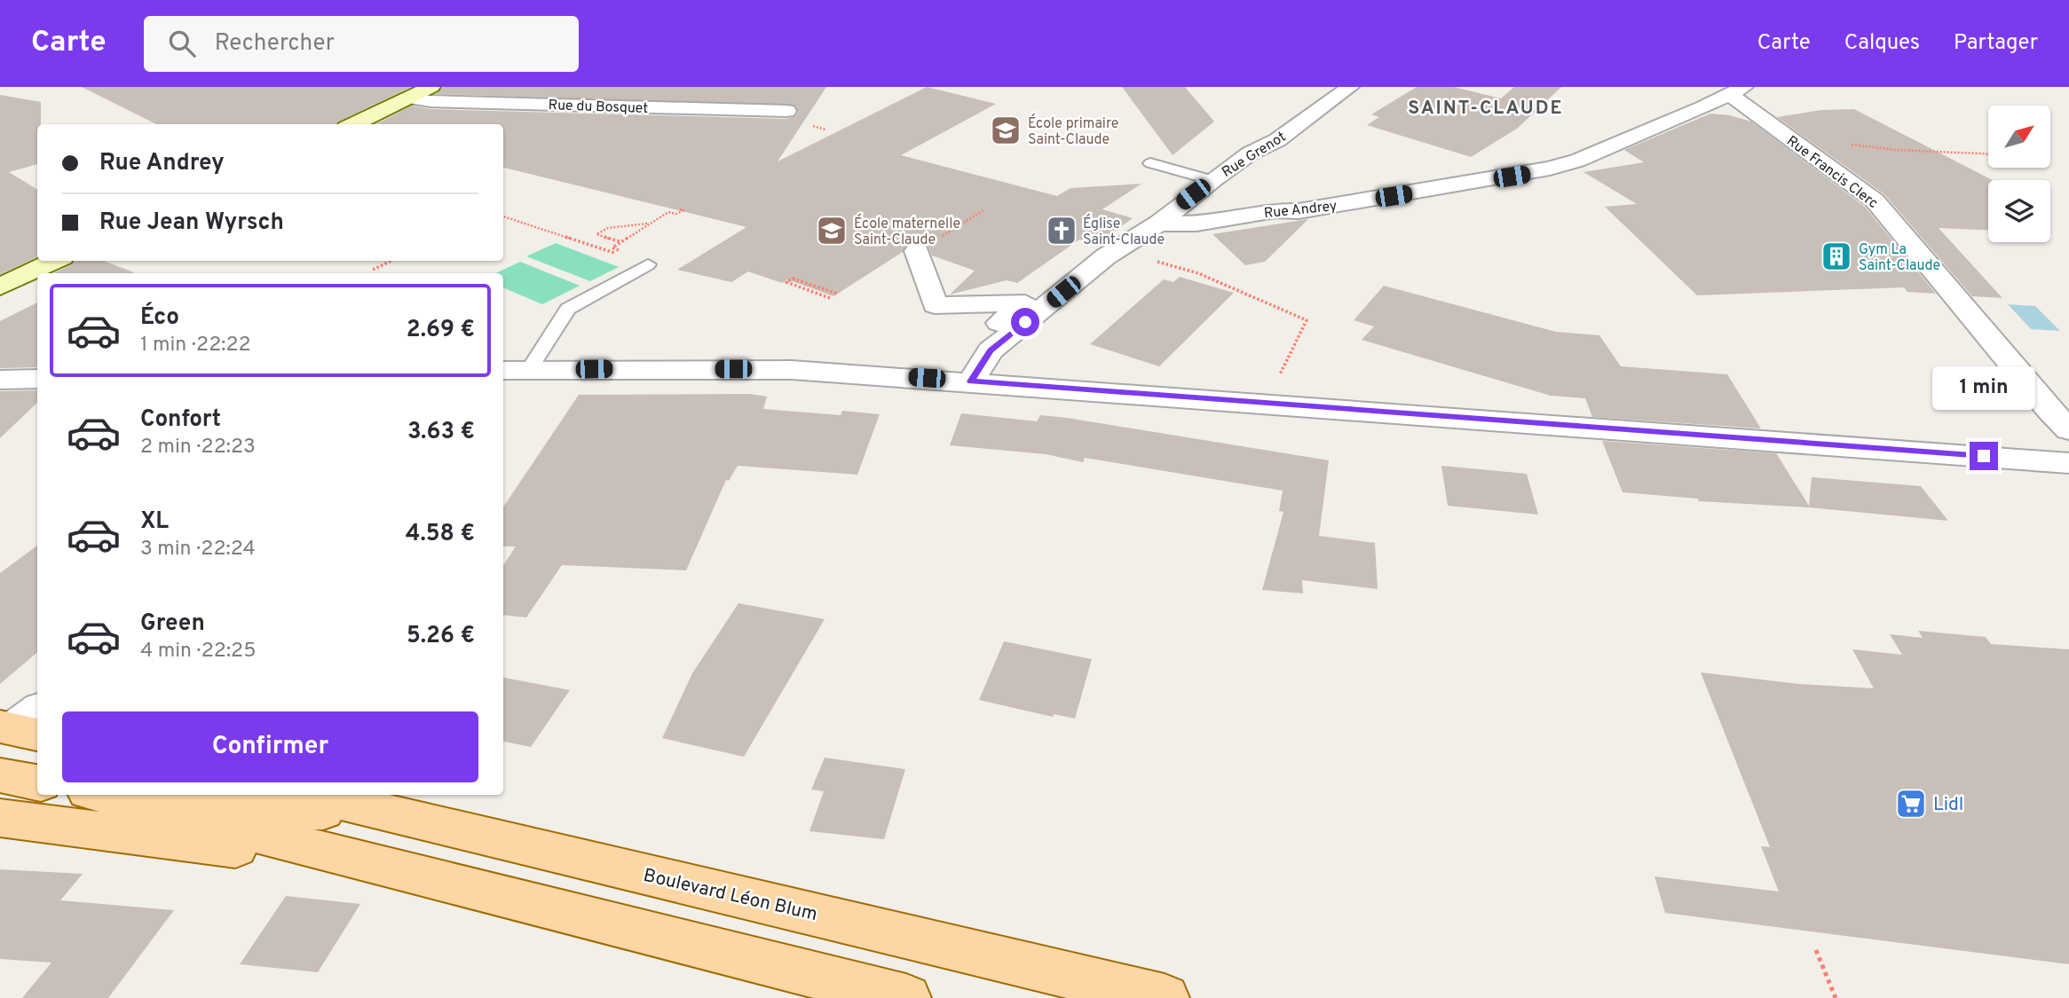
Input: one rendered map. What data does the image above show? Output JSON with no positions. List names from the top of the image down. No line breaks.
{"streets":{"main road":["Boulevard Léon Blum"],"street":["Rue du Bosquet","Rue Grenot","Rue Francis Clerc","Rue Andrey"]},"crossings":[["Rue Grenot","Rue Andrey"],["Rue Francis Clerc","Rue Andrey"]],"districts":["SAINT-CLAUDE"],"places":{"school or university":["École primaire Saint-Claude","École maternelle Saint-Claude"],"church":["Église Saint-Claude"],"building":["Gym La Saint-Claude"],"supermarket":["Lidl"]},"north":"top right","page":{"header":"Carte","search":"Rechercher","nav":["Carte","Calques","Partager"],"banner":["Rue Andrey","Rue Jean Wyrsch"],"list":[{"name":"Éco","note":"1 min · 22:22","value":"2.69 €"},{"name":"Confort","note":"2 min · 22:23","value":"3.63 €"},{"name":"XL","note":"3 min · 22:24","value":"4.58 €"},{"name":"Green","note":"4 min · 22:25","value":"5.26 €"}],"bubble":"1 min","buttons":"Confirmer"}}
